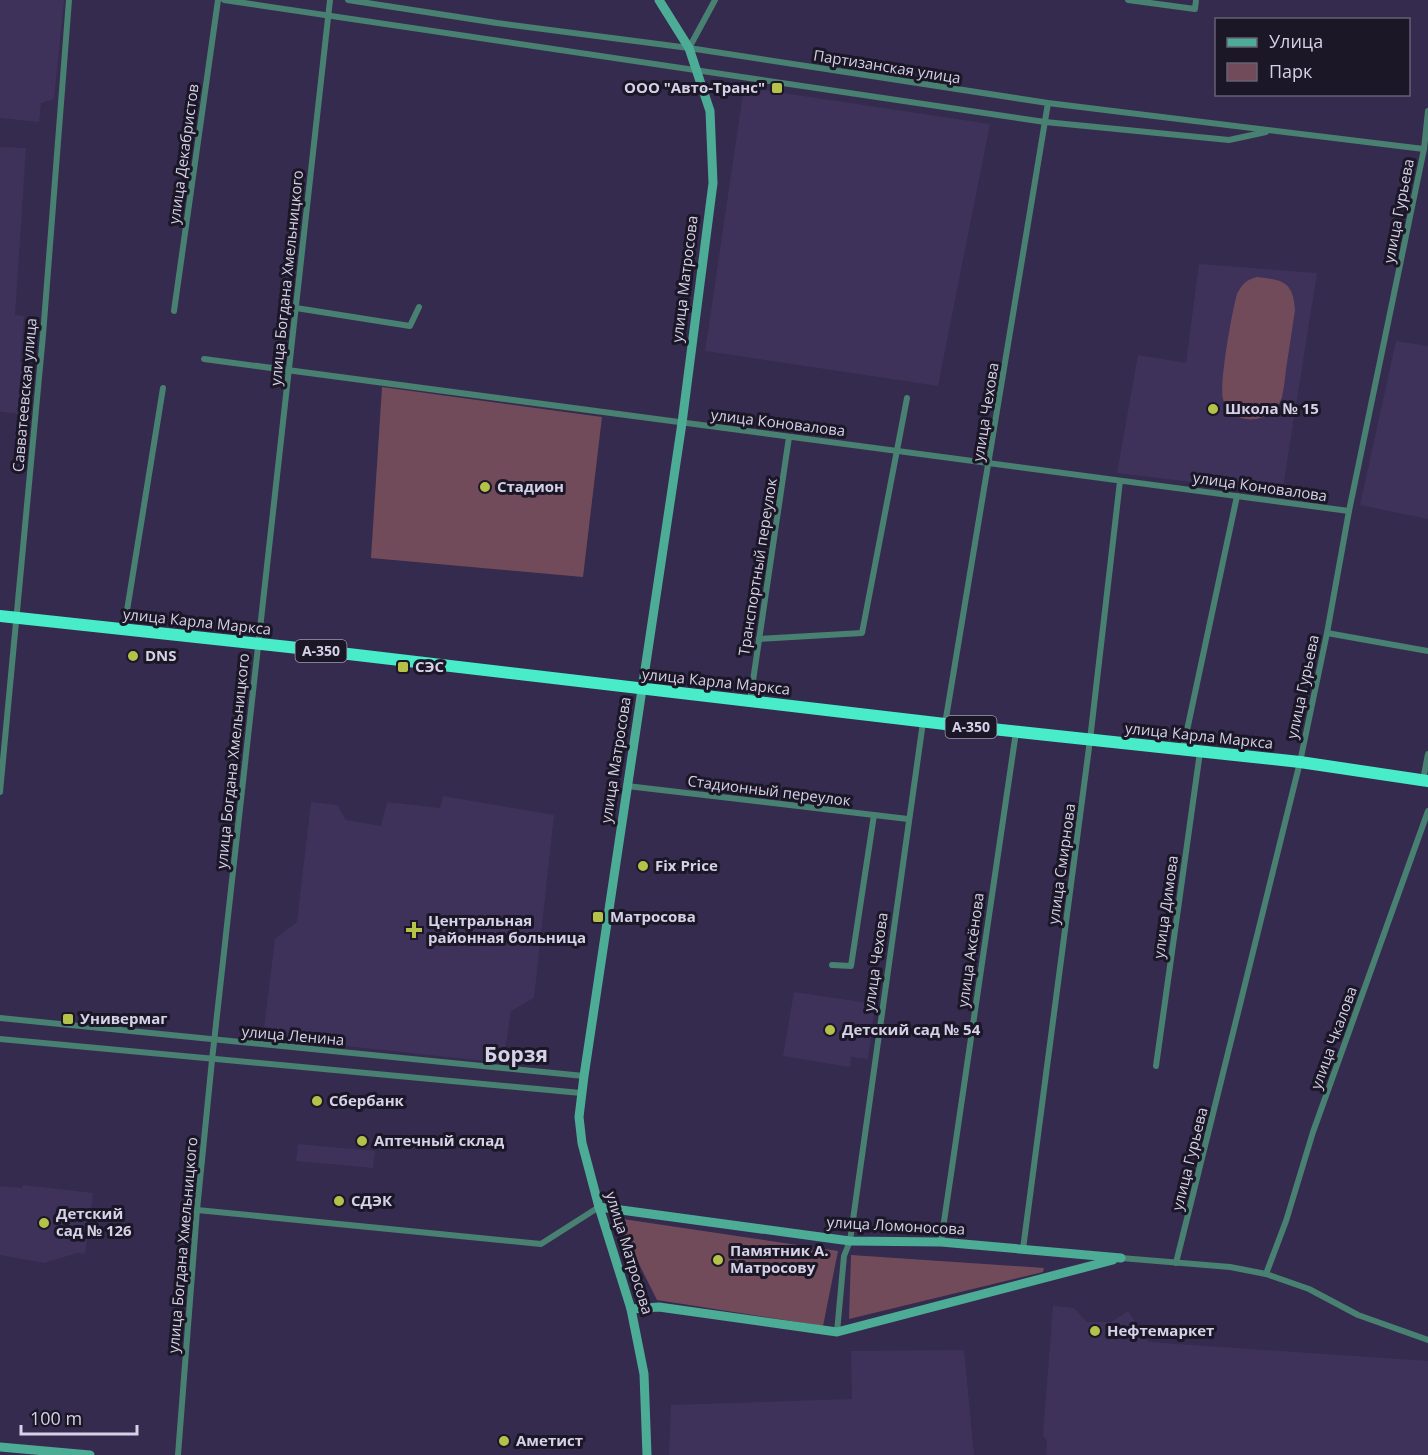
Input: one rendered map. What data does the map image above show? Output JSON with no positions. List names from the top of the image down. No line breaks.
{"streets":{"highway":["улица Карла Маркса","А-350"],"street":["Партизанская улица","улица Декабристов","улица Гурьева","улица Богдана Хмельницкого","улица Матросова","Савватеевская улица","улица Чехова","улица Коновалова","Транспортный переулок","Стадионный переулок","улица Смирнова","улица Димова","улица Аксёнова","улица Ленина","улица Чкалова","улица Ломоносова"]},"crossings":[["Партизанская улица","улица Гурьева"],["Партизанская улица","улица Матросова"],["Партизанская улица","улица Чехова"],["улица Гурьева","улица Коновалова"],["улица Гурьева","улица Карла Маркса"],["улица Гурьева","улица Ломоносова"],["улица Богдана Хмельницкого","улица Коновалова"],["улица Богдана Хмельницкого","улица Карла Маркса"],["улица Богдана Хмельницкого","улица Ленина"],["улица Матросова","улица Коновалова"],["улица Матросова","улица Карла Маркса"],["улица Матросова","Стадионный переулок"],["улица Матросова","улица Ленина"],["улица Матросова","улица Ломоносова"],["Савватеевская улица","улица Карла Маркса"],["улица Чехова","улица Коновалова"],["улица Чехова","улица Карла Маркса"],["улица Чехова","Стадионный переулок"],["улица Чехова","улица Ломоносова"],["улица Коновалова","Транспортный переулок"],["улица Коновалова","улица Смирнова"],["Транспортный переулок","улица Карла Маркса"],["улица Карла Маркса","улица Смирнова"],["улица Карла Маркса","улица Димова"],["улица Карла Маркса","улица Аксёнова"],["улица Смирнова","улица Ломоносова"],["улица Аксёнова","улица Ломоносова"],["улица Чкалова","улица Ломоносова"]],"districts":["Борзя"],"places":{"transit":["ООО \"Авто-Транс\"","СЭС","Матросова","Универмаг"],"other":["Школа № 15","Стадион","DNS","Fix Price","Детский сад № 54","Сбербанк","Аптечный склад","СДЭК","Детский сад № 126","Памятник А. Матросову","Нефтемаркет","Аметист"],"health":["Центральная районная больница"]},"legend":["Улица","Парк"],"scale_bar":"100 m"}
